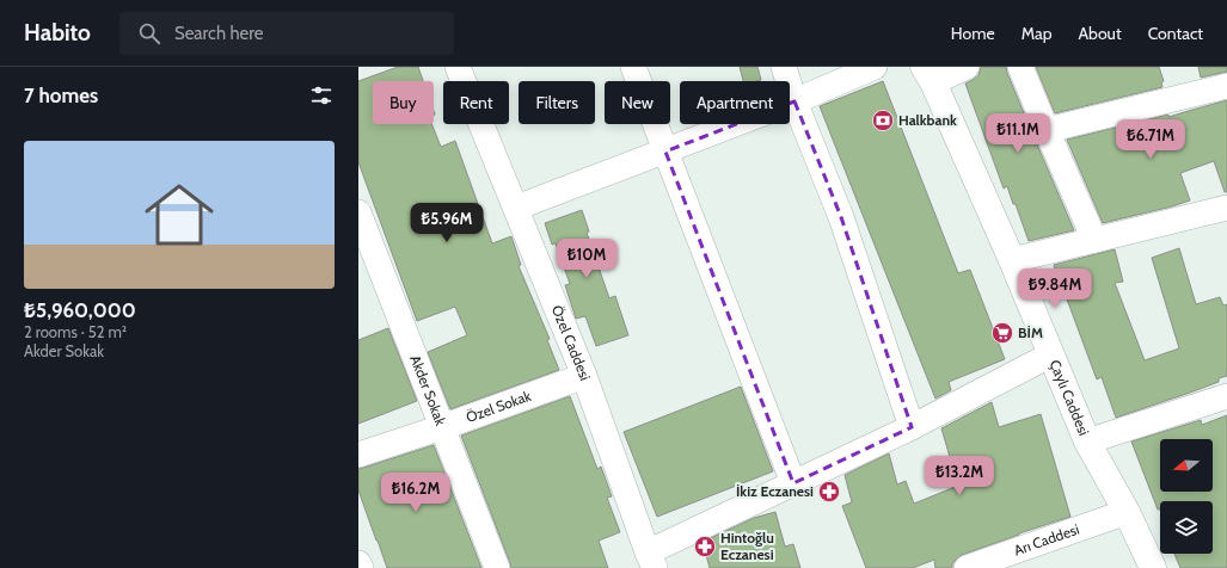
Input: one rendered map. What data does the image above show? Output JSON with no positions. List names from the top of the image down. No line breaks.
{"streets":{"street":["Özel Caddesi","Akder Sokak","Çaylı Caddesi","Özel Sokak","Arı Caddesi"]},"crossings":[["Özel Caddesi","Özel Sokak"],["Akder Sokak","Özel Sokak"],["Çaylı Caddesi","Arı Caddesi"]],"places":{"bank":["Halkbank"],"supermarket":["BİM"],"pharmacy":["İkiz Eczanesi","Hintoğlu Eczanesi"]},"north":"left","page":{"header":"Habito","search":"Search here","nav":["Home","Map","About","Contact"],"heading":"7 homes","chip":["Buy","Rent","Filters","New","Apartment"],"price":["₺11.1M","₺6.71M","₺5.96M","₺10M","₺9.84M","₺13.2M","₺16.2M"],"list":[{"name":"₺5,960,000","note":"2 rooms · 52 m² · Akder Sokak"}]}}
